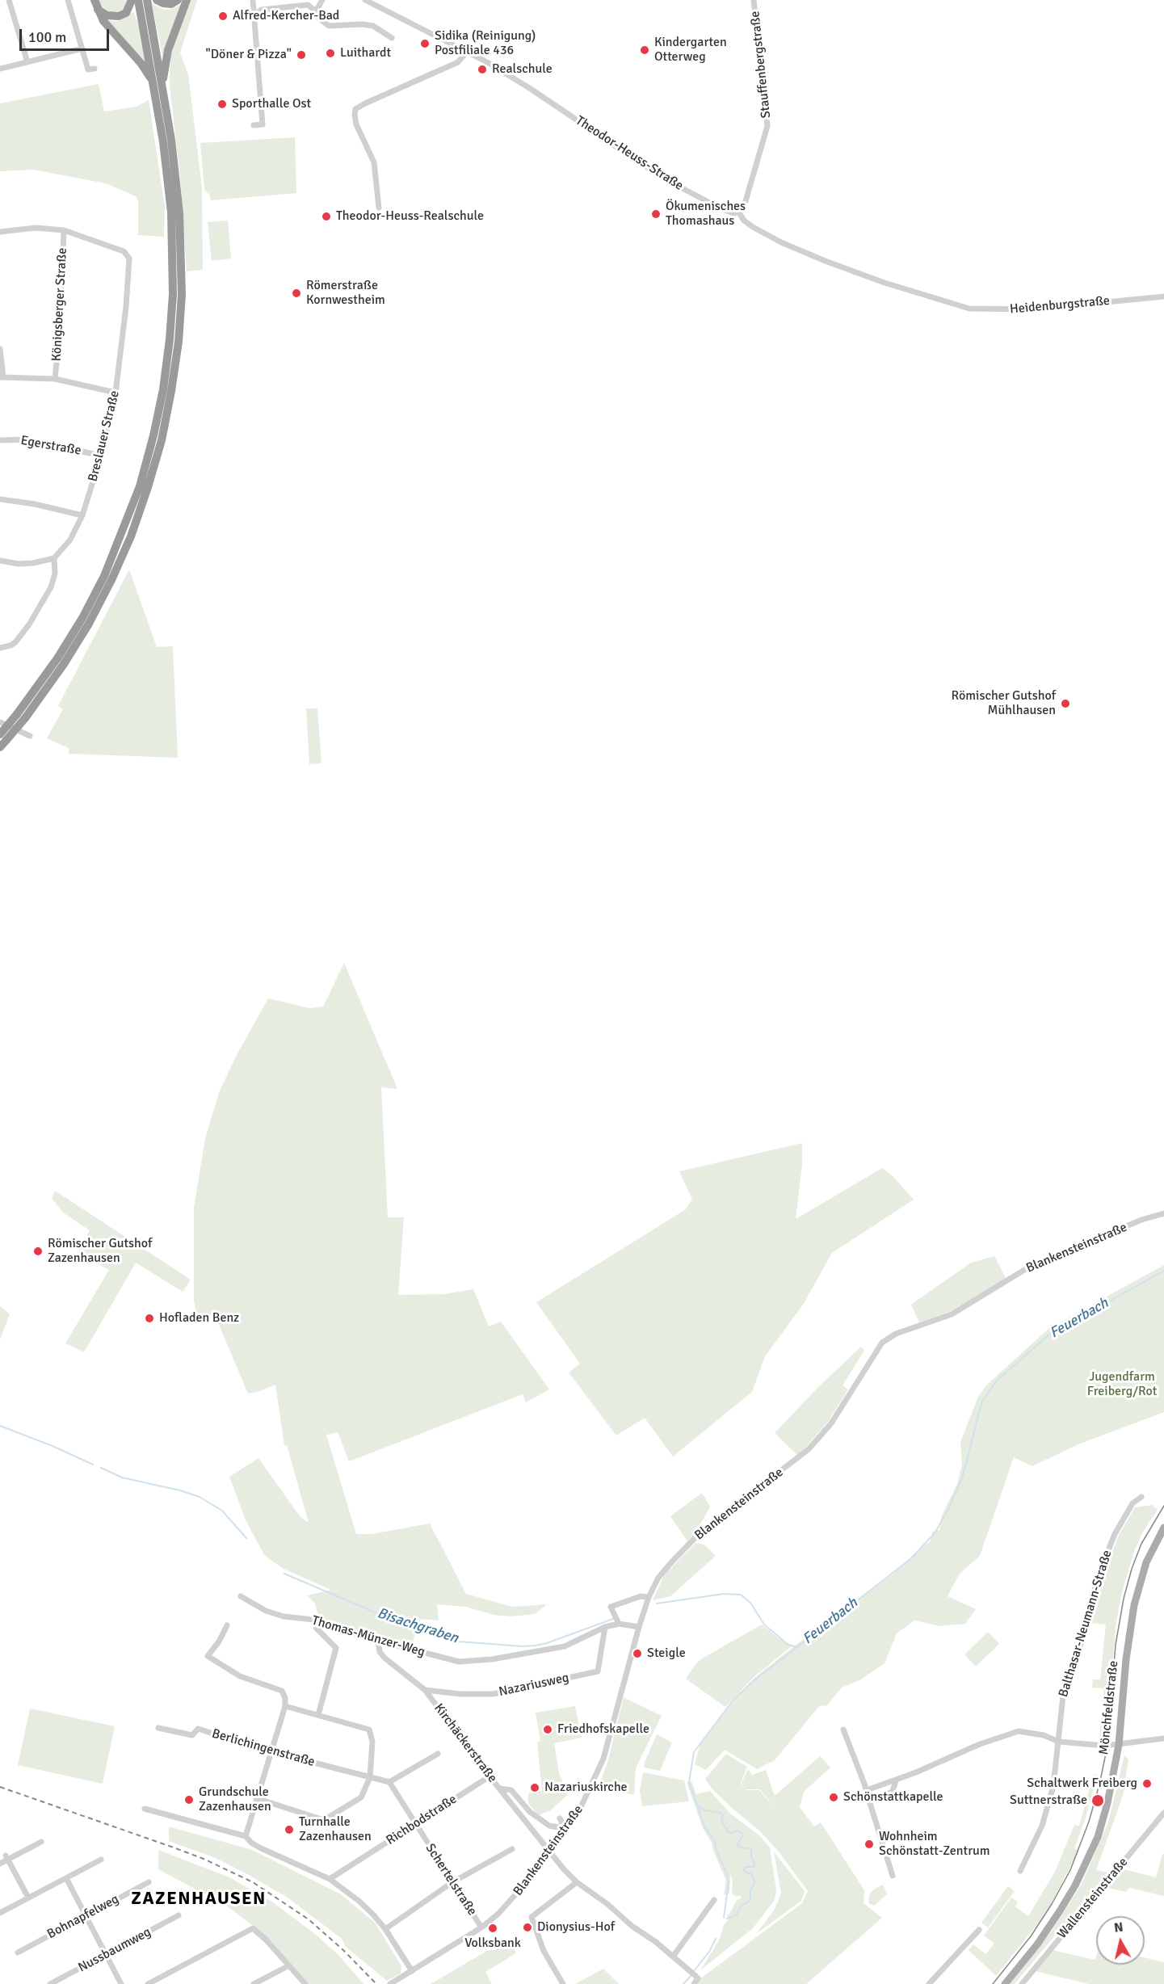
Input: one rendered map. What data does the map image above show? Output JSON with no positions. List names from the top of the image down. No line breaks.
{"streets":{"main road":["Mönchfeldstraße"],"street":["Stauffenbergstraße","Theodor-Heuss-Straße","Königsberger Straße","Heidenburgstraße","Breslauer Straße","Egerstraße","Blankensteinstraße","Balthasar-Neumann-Straße","Thomas-Münzer-Weg","Nazariusweg","Kirchäckerstraße","Berlichingenstraße","Richbodstraße","Schertelstraße","Wallensteinstraße","Bohnapfelweg","Nussbaumweg"]},"crossings":[["Stauffenbergstraße","Theodor-Heuss-Straße"],["Stauffenbergstraße","Heidenburgstraße"],["Theodor-Heuss-Straße","Heidenburgstraße"],["Königsberger Straße","Breslauer Straße"],["Breslauer Straße","Egerstraße"],["Blankensteinstraße","Thomas-Münzer-Weg"],["Blankensteinstraße","Kirchäckerstraße"],["Blankensteinstraße","Schertelstraße"],["Thomas-Münzer-Weg","Nazariusweg"],["Thomas-Münzer-Weg","Kirchäckerstraße"],["Nazariusweg","Kirchäckerstraße"],["Kirchäckerstraße","Richbodstraße"],["Berlichingenstraße","Schertelstraße"],["Richbodstraße","Schertelstraße"]],"districts":["ZAZENHAUSEN"],"water":["Feuerbach","Bisachgraben"],"parks":["Jugendfarm Freiberg/Rot"],"places":["Alfred-Kercher-Bad","Sidika (Reinigung) Postfiliale 436","Kindergarten Otterweg","Luithardt","\"Döner & Pizza\"","Realschule","Sporthalle Ost","Ökumenisches Thomashaus","Theodor-Heuss-Realschule","Römerstraße Kornwestheim","Römischer Gutshof Mühlhausen","Römischer Gutshof Zazenhausen","Hofladen Benz","Steigle","Friedhofskapelle","Schaltwerk Freiberg","Nazariuskirche","Schönstattkapelle","Grundschule Zazenhausen","Suttnerstraße","Turnhalle Zazenhausen","Wohnheim Schönstatt-Zentrum","Dionysius-Hof","Volksbank"],"scale_bar":"100 m","north":"top"}
